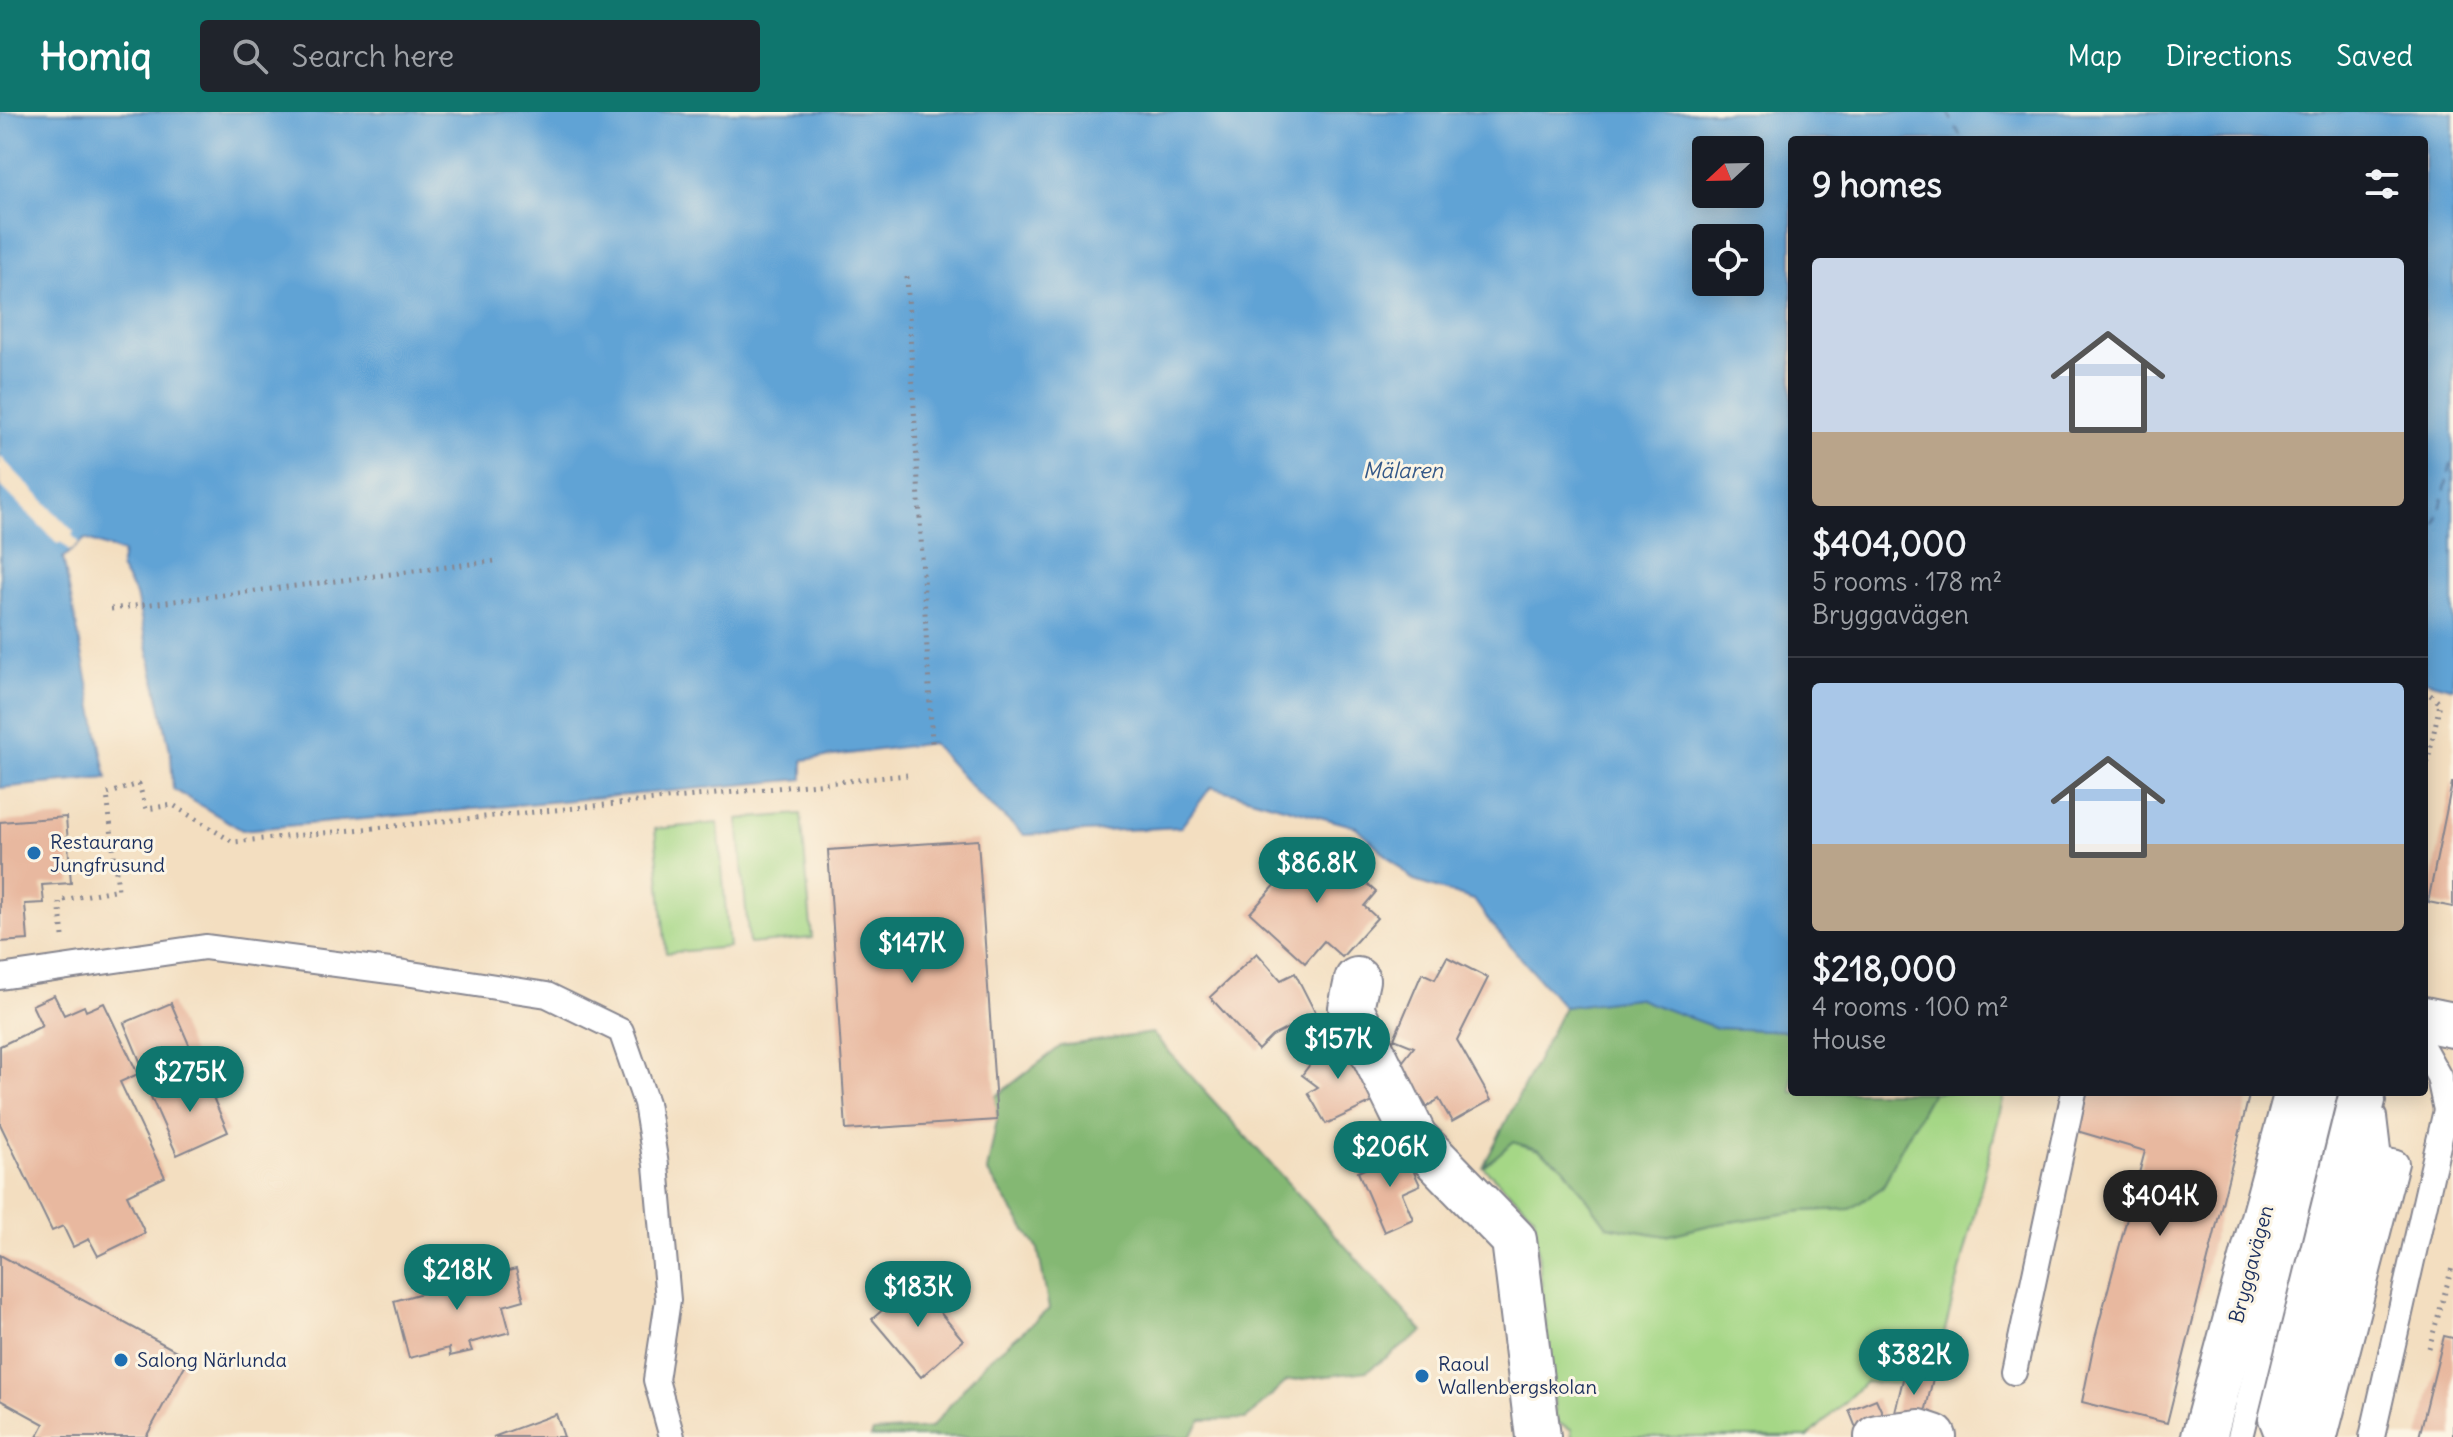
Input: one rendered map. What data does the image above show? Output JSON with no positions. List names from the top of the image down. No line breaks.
{"streets":{"street":["Bryggavägen"]},"water":["Mälaren"],"places":["Restaurang Jungfrusund","Salong Närlunda","Raoul Wallenbergskolan"],"north":"left","page":{"header":"Homiq","search":"Search here","nav":["Map","Directions","Saved"],"heading":"9 homes","list":[{"name":"$404,000","note":"5 rooms · 178 m² · Bryggavägen"},{"name":"$218,000","note":"4 rooms · 100 m² · House"}],"price":["$86.8K","$147K","$157K","$275K","$206K","$404K","$218K","$183K","$382K"]}}
